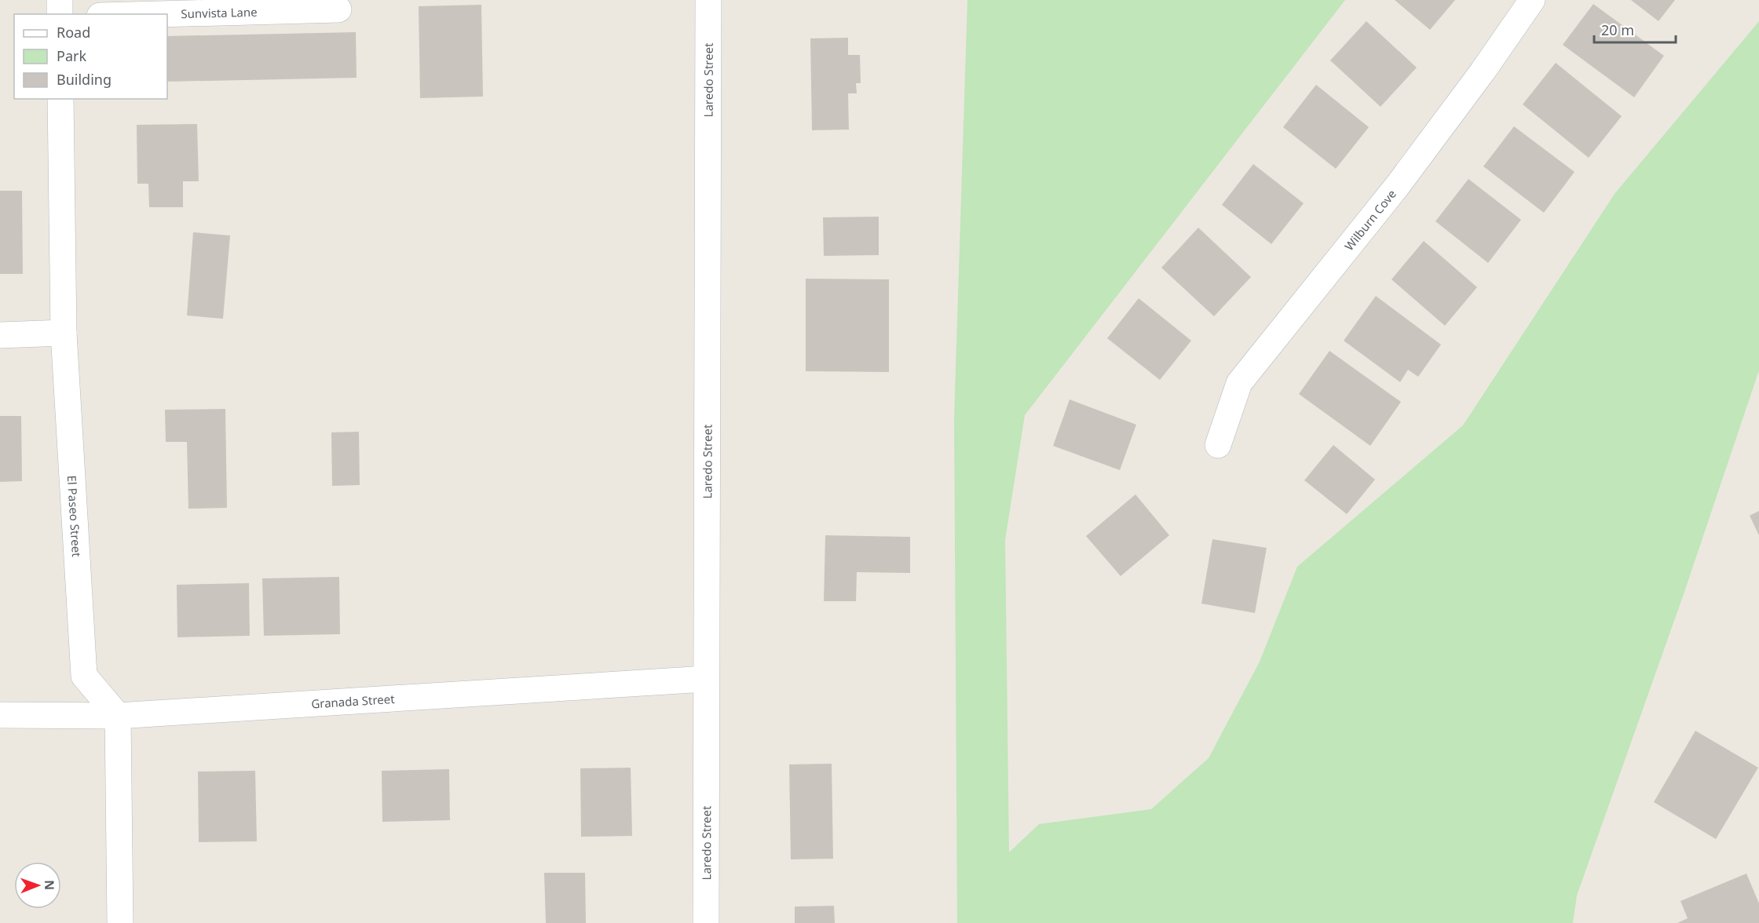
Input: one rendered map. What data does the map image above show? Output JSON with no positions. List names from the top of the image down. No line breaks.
{"streets":{"street":["Sunvista Lane","Laredo Street","Wilburn Cove","El Paseo Street","Granada Street"]},"crossings":[["Laredo Street","Granada Street"],["El Paseo Street","Granada Street"]],"legend":["Road","Park","Building"],"scale_bar":"20 m","north":"right"}
